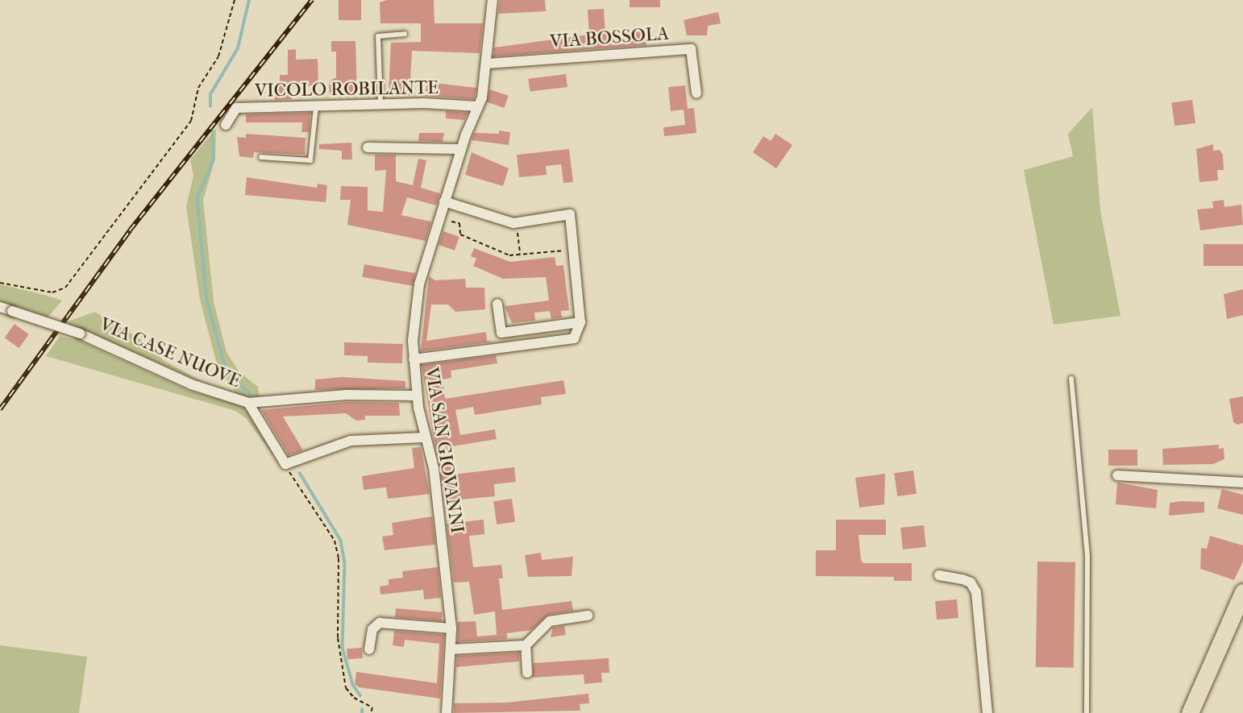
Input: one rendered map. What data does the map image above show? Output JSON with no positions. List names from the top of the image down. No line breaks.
{"streets":{"street":["VIA BOSSOLA","VICOLO ROBILANTE","VIA CASE NUOVE","VIA SAN GIOVANNI"]},"crossings":[["VIA BOSSOLA","VIA SAN GIOVANNI"],["VICOLO ROBILANTE","VIA SAN GIOVANNI"],["VIA CASE NUOVE","VIA SAN GIOVANNI"]]}
